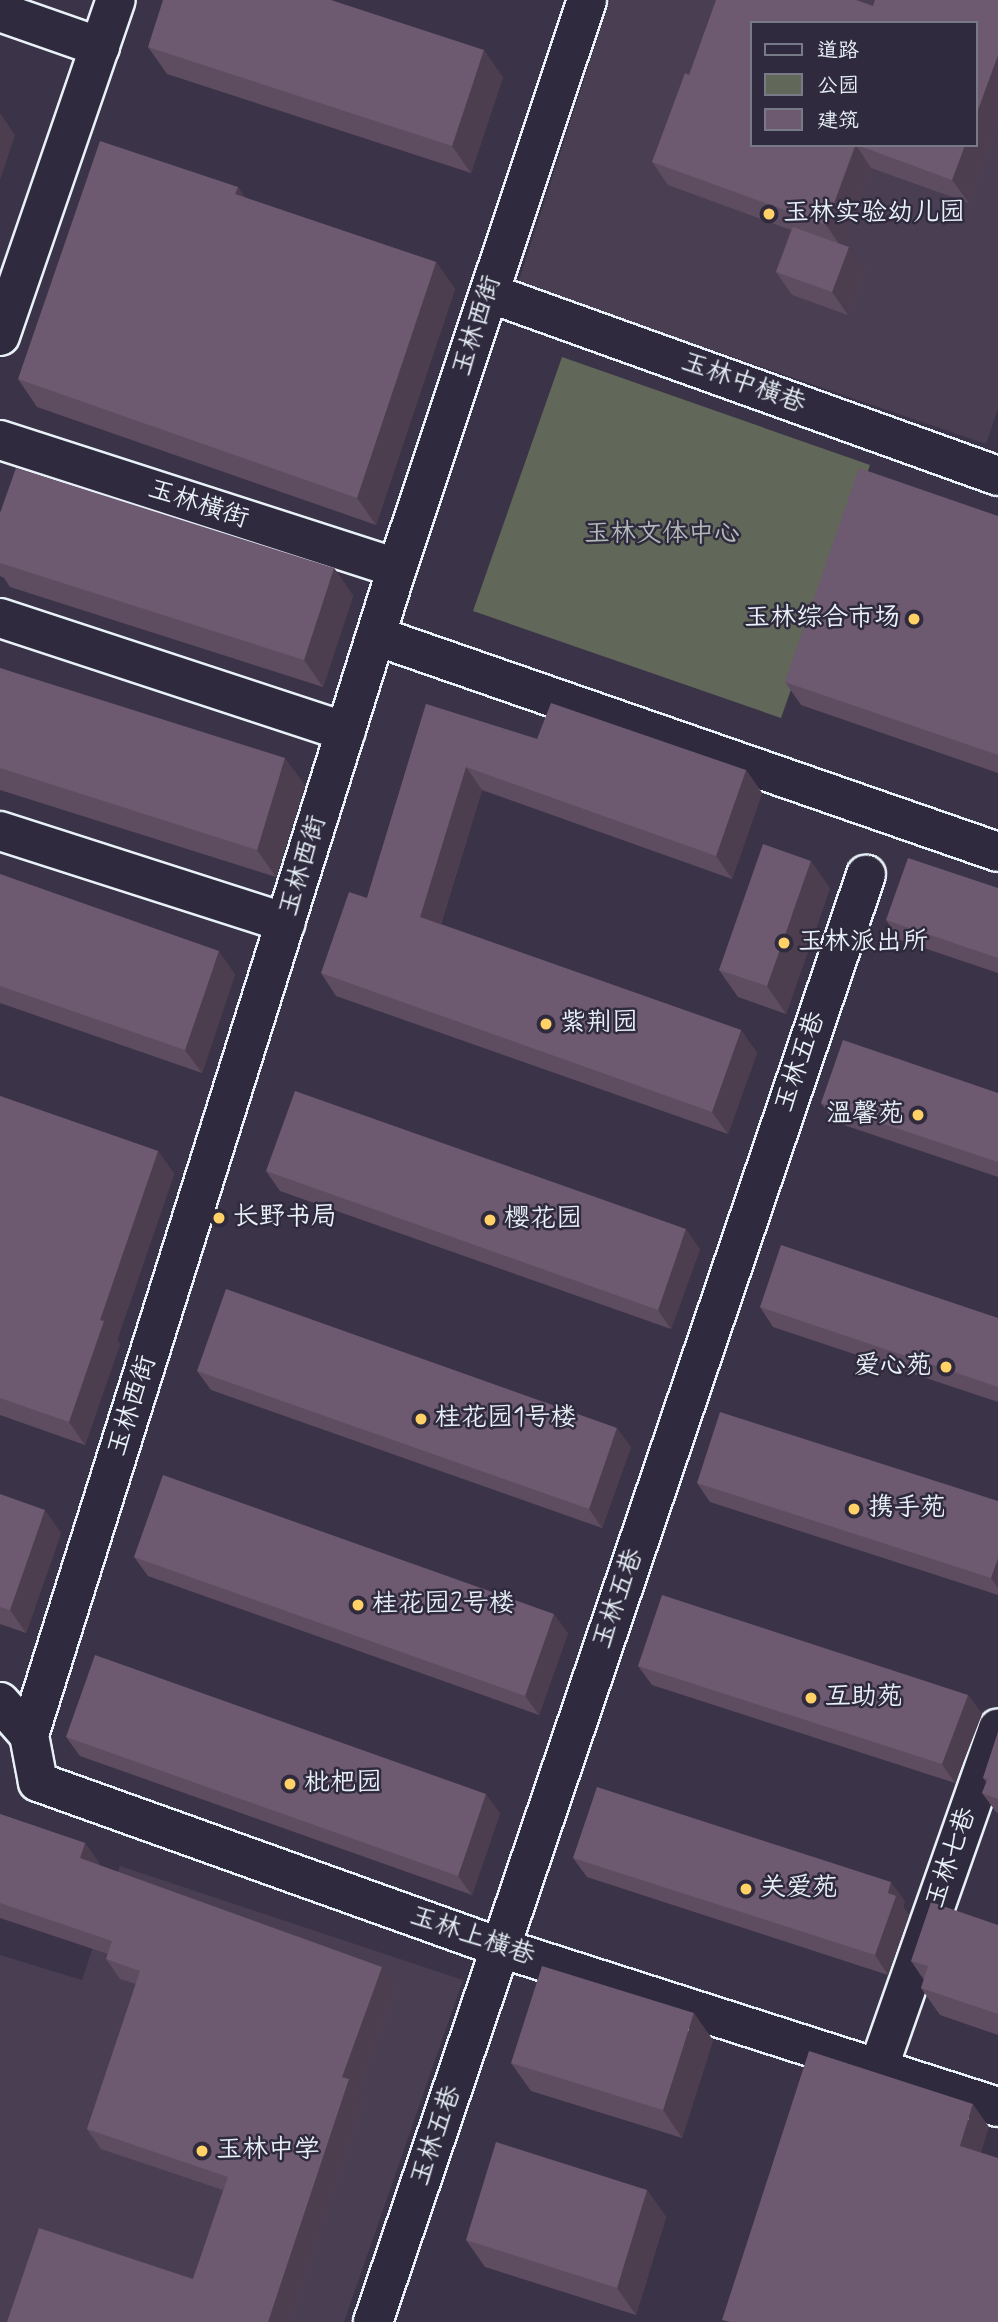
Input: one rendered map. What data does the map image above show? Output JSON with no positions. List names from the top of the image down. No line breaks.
{"streets":{"street":["玉林西街","玉林中横巷","玉林横街","玉林五巷","玉林七巷","玉林上横巷"]},"crossings":[["玉林西街","玉林中横巷"],["玉林西街","玉林横街"],["玉林西街","玉林上横巷"],["玉林五巷","玉林上横巷"],["玉林七巷","玉林上横巷"]],"parks":["玉林文体中心"],"places":["玉林实验幼儿园","玉林综合市场","玉林派出所","紫荆园","温馨苑","长野书局","樱花园","爱心苑","桂花园1号楼","携手苑","桂花园2号楼","互助苑","枇杷园","关爱苑","玉林中学"],"legend":["道路","公园","建筑"]}
